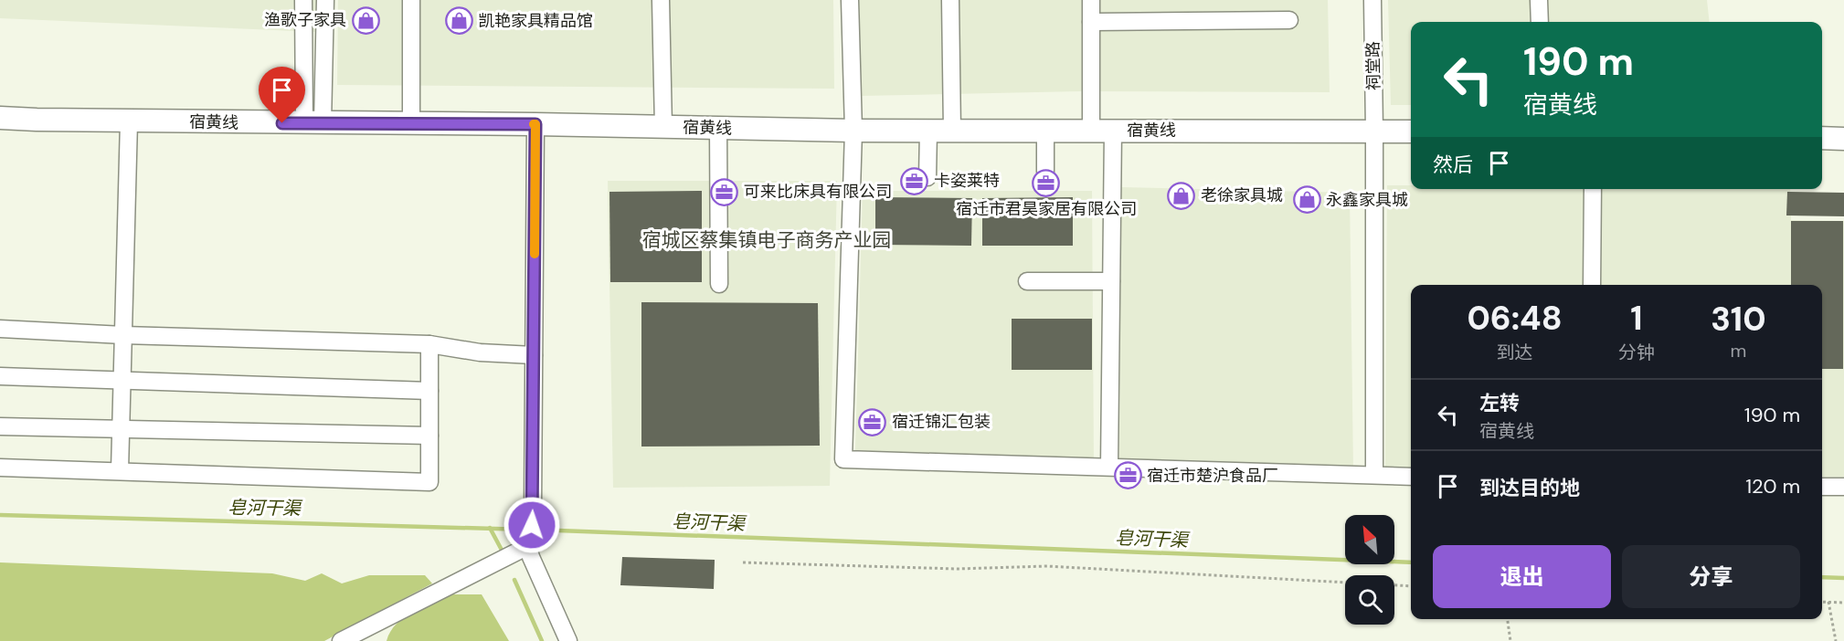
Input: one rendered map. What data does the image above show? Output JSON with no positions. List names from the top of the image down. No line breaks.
{"streets":{"main road":["宿黄线"],"street":["祠堂路"]},"crossings":[["祠堂路","宿黄线"]],"districts":["宿城区蔡集镇电子商务产业园"],"water":["皂河干渠"],"places":{"shop":["渔歌子家具","凯艳家具精品馆","老徐家具城","永鑫家具城"],"office":["卡姿莱特","宿迁市君昊家居有限公司","可来比床具有限公司","宿迁锦汇包装","宿迁市楚沪食品厂"]},"north":"top left","page":{"turn":["190 m","宿黄线"],"then":"然后","eta":["06:48","到达","1","分钟","310","m"],"list":[{"name":"左转","note":"宿黄线","value":"190 m"},{"name":"到达目的地","value":"120 m"}],"buttons":["退出","分享"]}}
